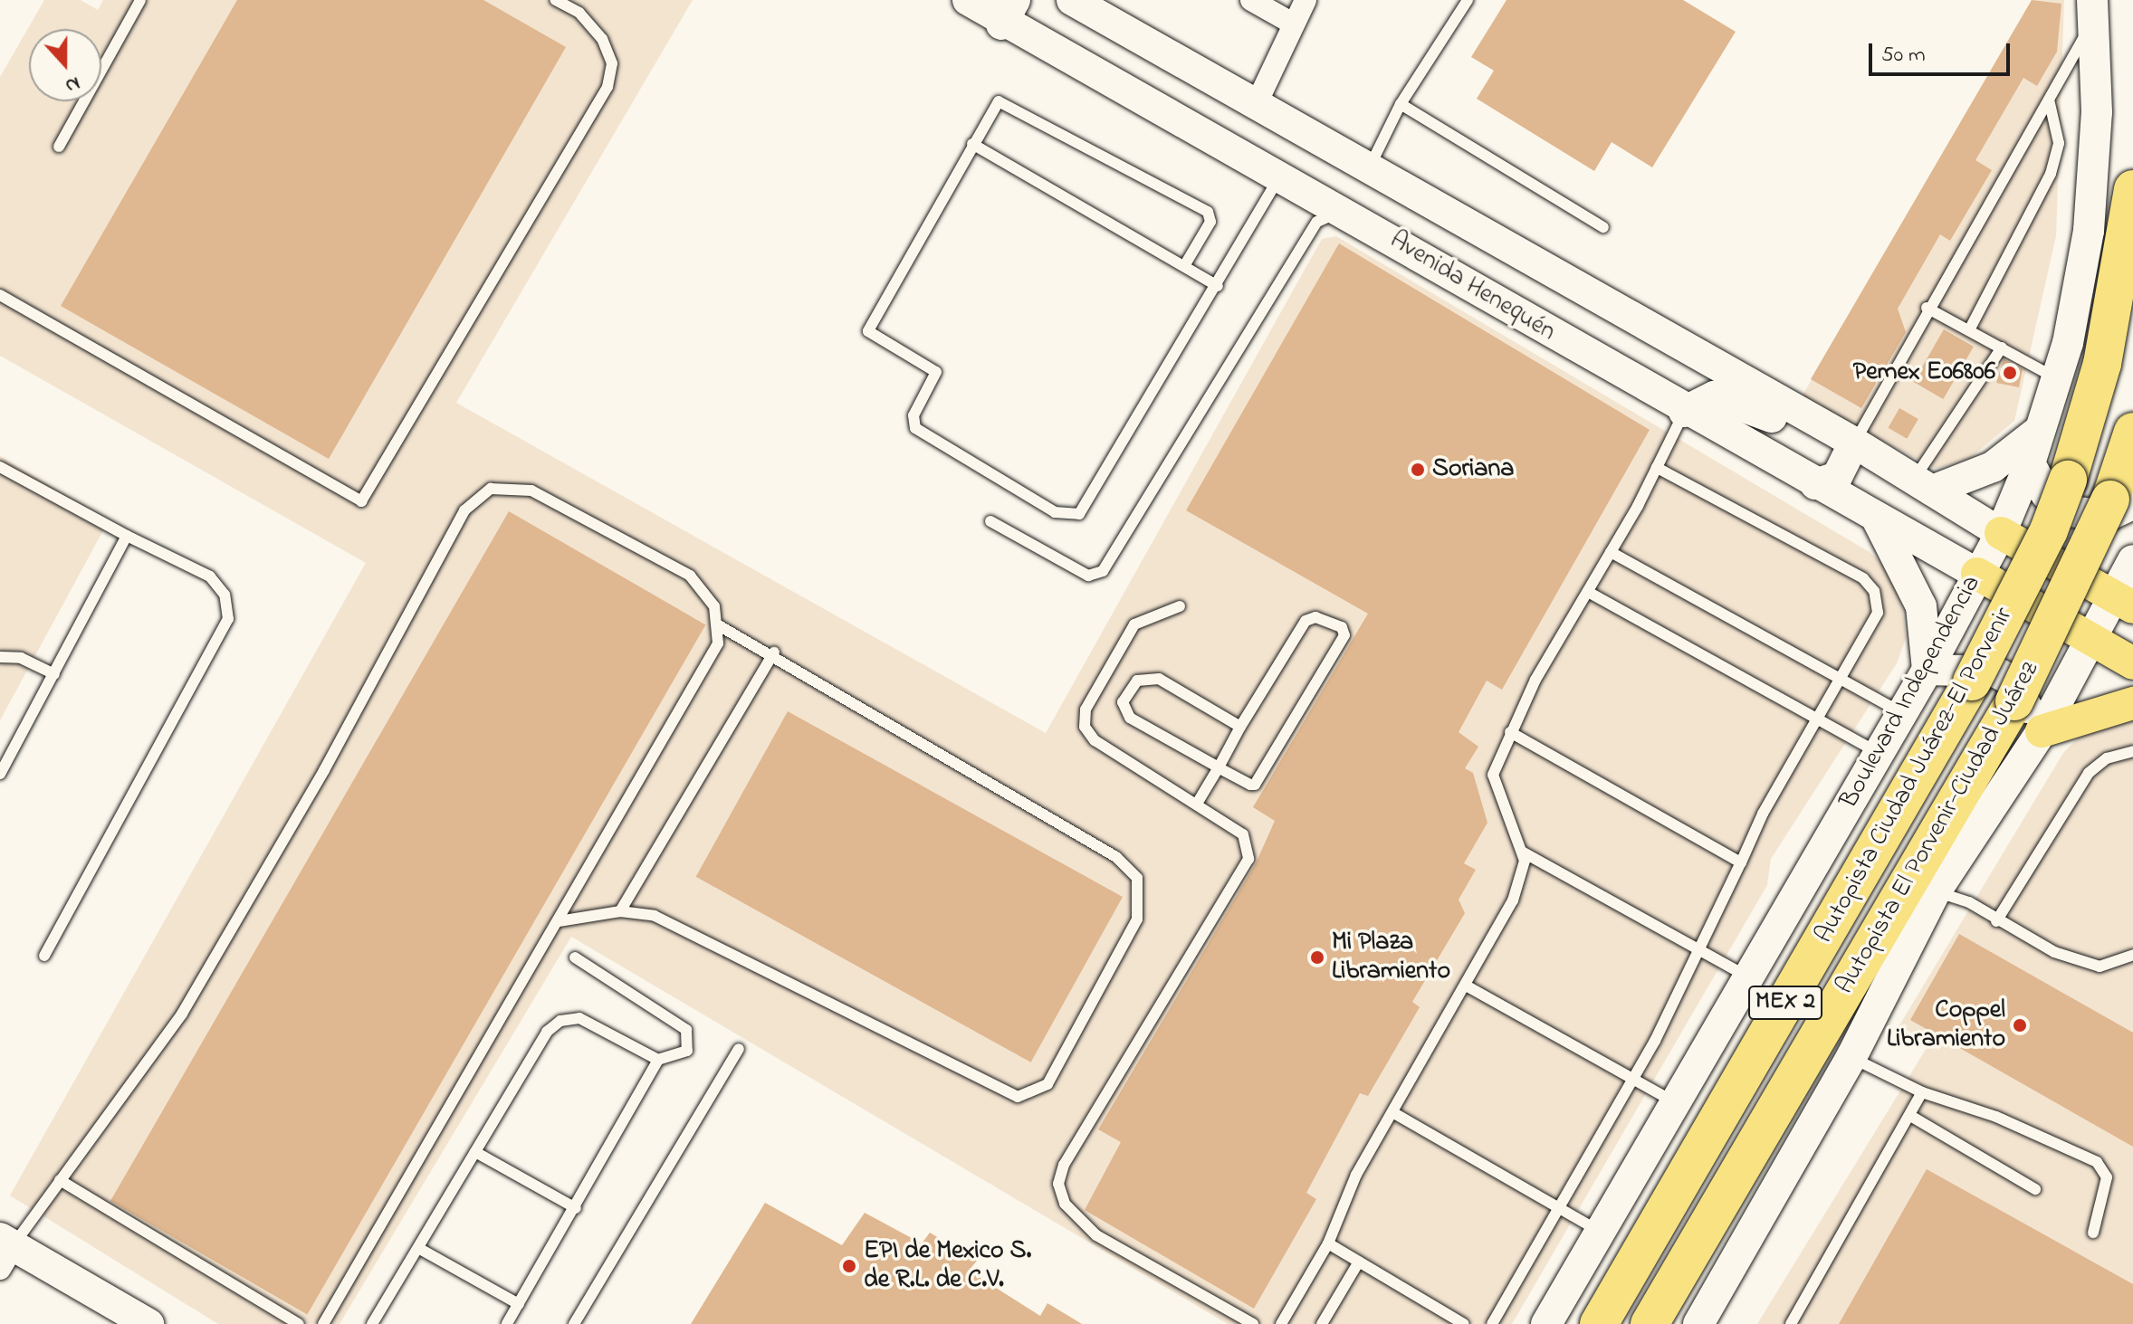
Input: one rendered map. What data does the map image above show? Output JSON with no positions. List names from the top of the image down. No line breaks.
{"streets":{"highway":["Autopista Ciudad Juárez-El Porvenir","Autopista El Porvenir-Ciudad Juárez","MEX 2"],"main road":["Avenida Henequén","Boulevard Independencia"]},"crossings":[["Avenida Henequén","Boulevard Independencia"]],"places":["Pemex E06806","Soriana","Mi Plaza Libramiento","Coppel Libramiento","EPI de Mexico S. de R.L. de C.V."],"scale_bar":"50 m","north":"bottom"}
